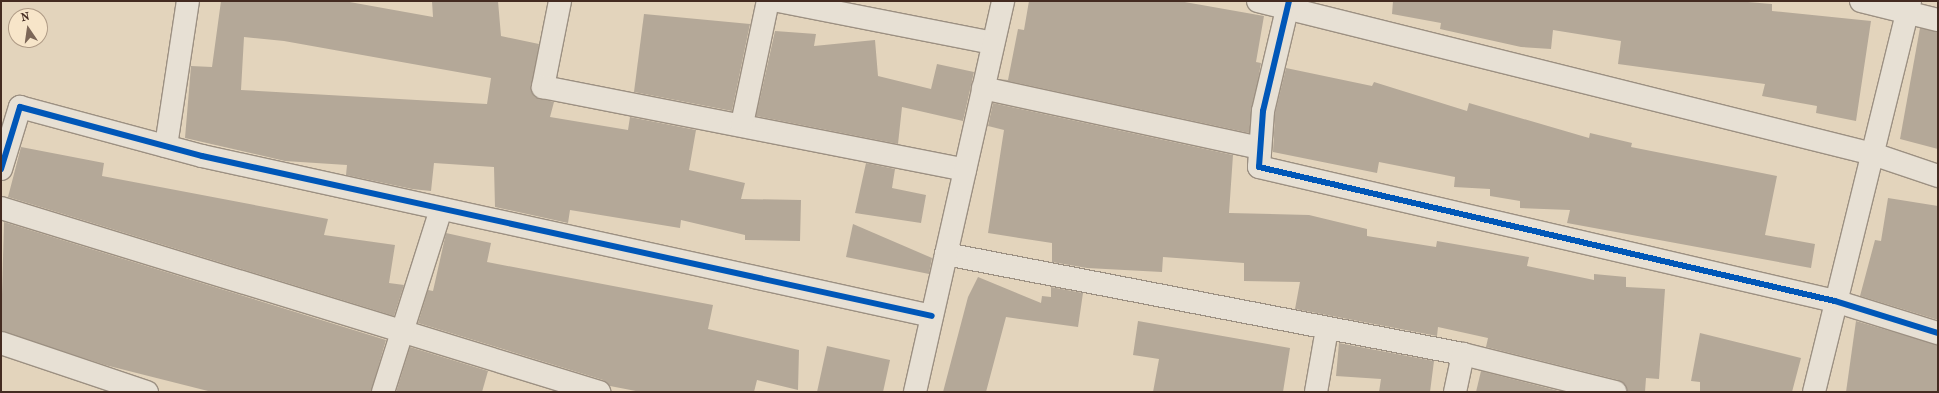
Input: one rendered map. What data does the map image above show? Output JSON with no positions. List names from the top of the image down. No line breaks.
{"north":"top"}
